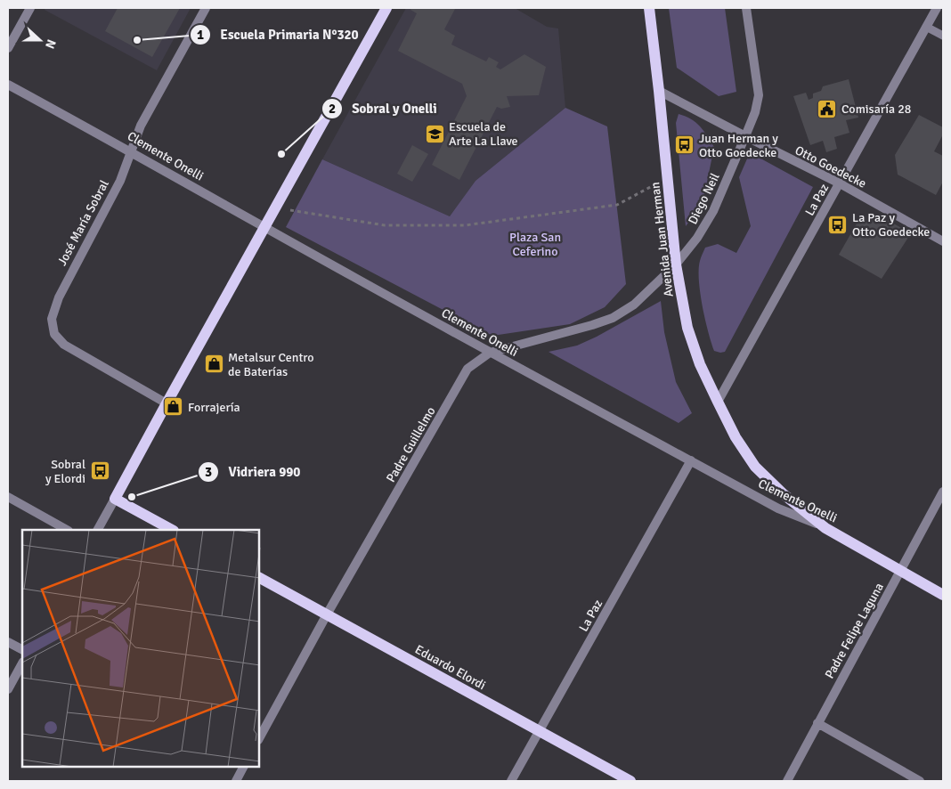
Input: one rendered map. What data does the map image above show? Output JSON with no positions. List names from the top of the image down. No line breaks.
{"streets":{"main road":["Clemente Onelli","Avenida Juan Herman","Eduardo Elordi"],"street":["Otto Goedecke","Diego Neil","La Paz","José María Sobral","Padre Guillelmo","Padre Felipe Laguna"]},"crossings":[["Clemente Onelli","La Paz"],["Clemente Onelli","José María Sobral"],["Clemente Onelli","Avenida Juan Herman"],["Clemente Onelli","Padre Guillelmo"],["Clemente Onelli","Padre Felipe Laguna"],["Otto Goedecke","Diego Neil"],["Otto Goedecke","La Paz"],["Otto Goedecke","Avenida Juan Herman"],["Diego Neil","Avenida Juan Herman"],["Diego Neil","Padre Guillelmo"],["La Paz","Avenida Juan Herman"],["La Paz","Eduardo Elordi"],["Avenida Juan Herman","Padre Guillelmo"],["Padre Guillelmo","Eduardo Elordi"]],"parks":["Plaza San Ceferino"],"places":{"other":["Escuela Primaria N°320","Sobral y Onelli","Vidriera 990"],"public building":["Comisaría 28"],"school or university":["Escuela de Arte La Llave"],"bus stop":["Juan Herman y Otto Goedecke","La Paz y Otto Goedecke","Sobral y Elordi"],"shop":["Metalsur Centro de Baterías","Forrajería"]},"north":"right"}
